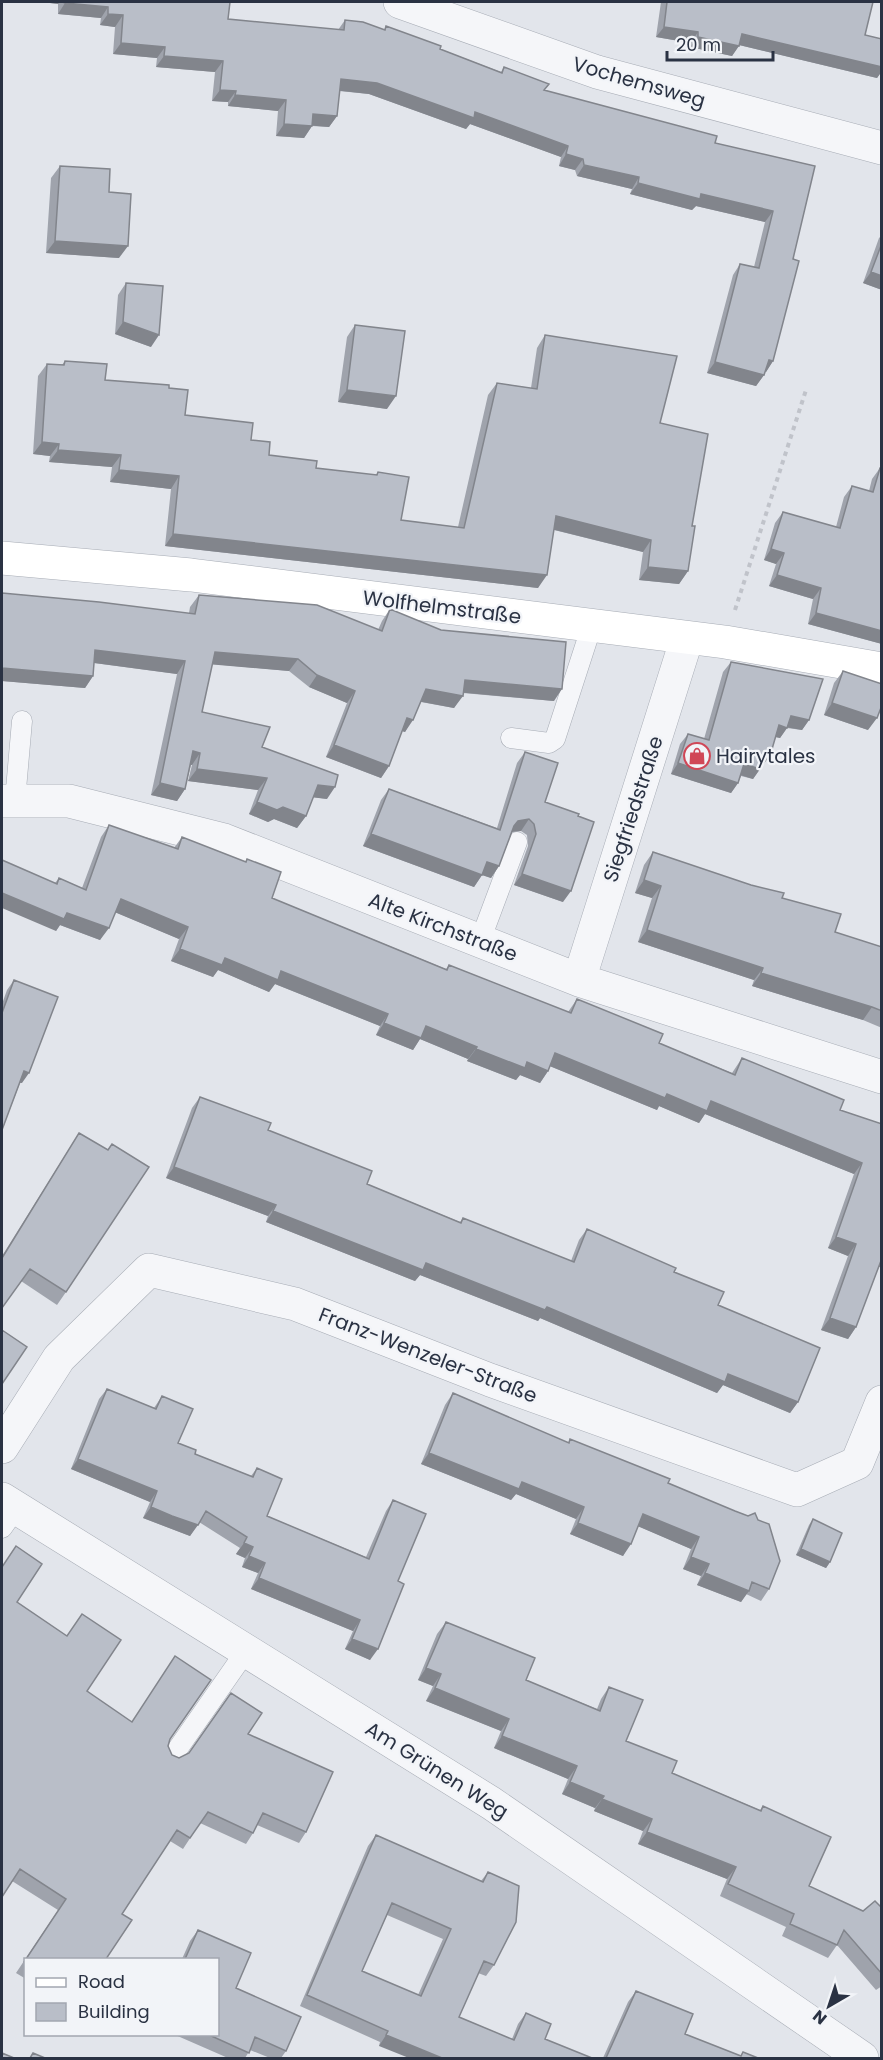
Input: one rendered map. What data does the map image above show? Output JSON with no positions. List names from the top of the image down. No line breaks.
{"streets":{"street":["Vochemsweg","Wolfhelmstraße","Siegfriedstraße","Alte Kirchstraße","Franz-Wenzeler-Straße","Am Grünen Weg"]},"crossings":[["Wolfhelmstraße","Siegfriedstraße"],["Siegfriedstraße","Alte Kirchstraße"]],"places":{"shop":["Hairytales"]},"legend":["Road","Building"],"scale_bar":"20 m","north":"bottom left"}
